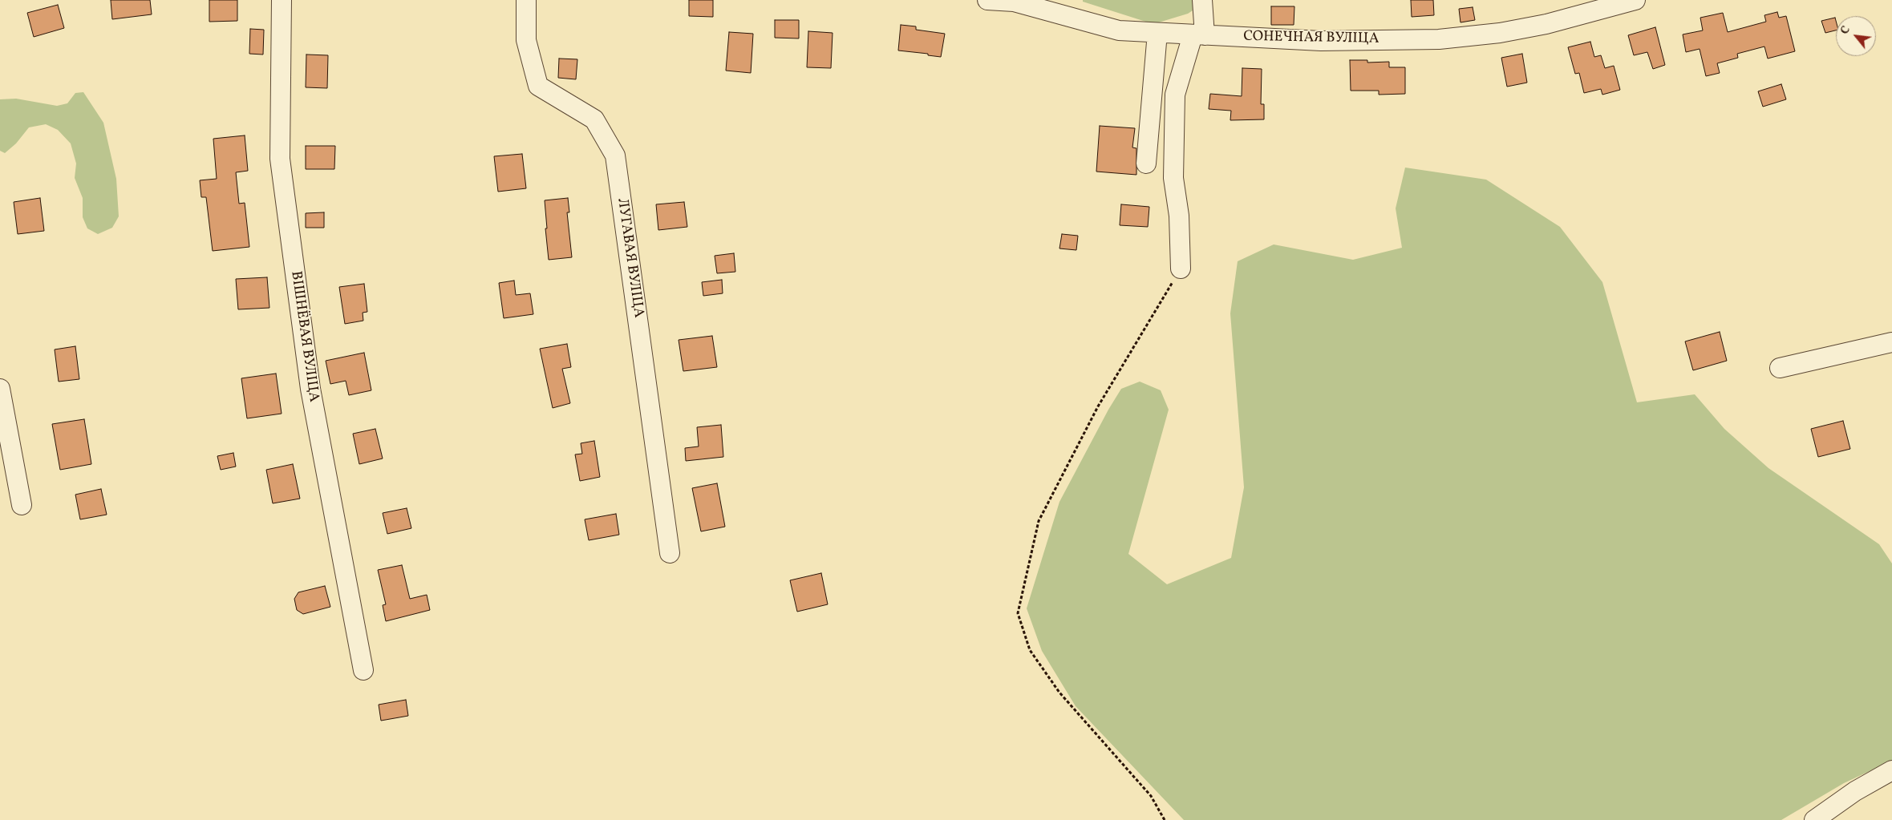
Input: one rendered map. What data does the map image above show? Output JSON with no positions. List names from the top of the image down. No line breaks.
{"streets":{"street":["СОНЕЧНАЯ ВУЛІЦА","ЛУГАВАЯ ВУЛІЦА","ВІШНЁВАЯ ВУЛІЦА"]},"north":"top left"}
